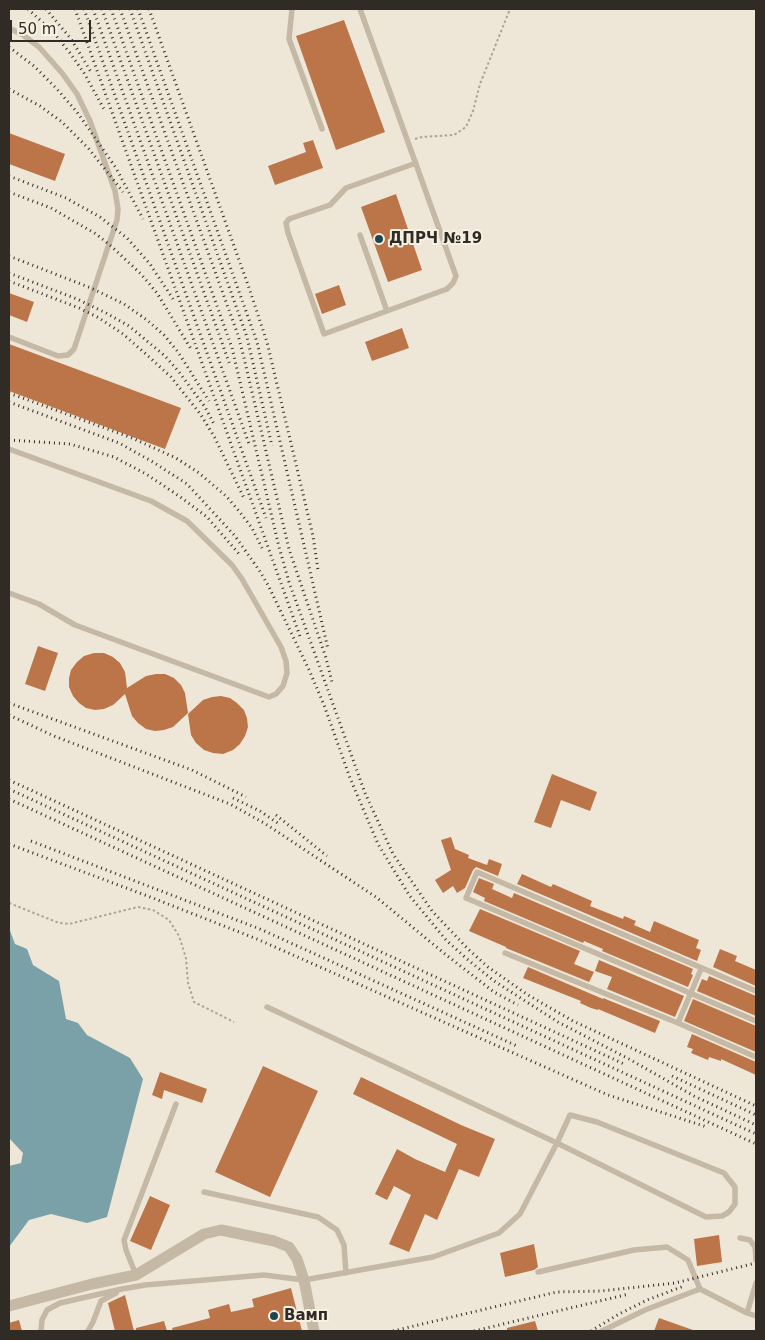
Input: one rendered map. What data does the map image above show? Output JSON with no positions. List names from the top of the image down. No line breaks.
{"places":["ДПРЧ №19","Вамп"],"scale_bar":"50 m"}
